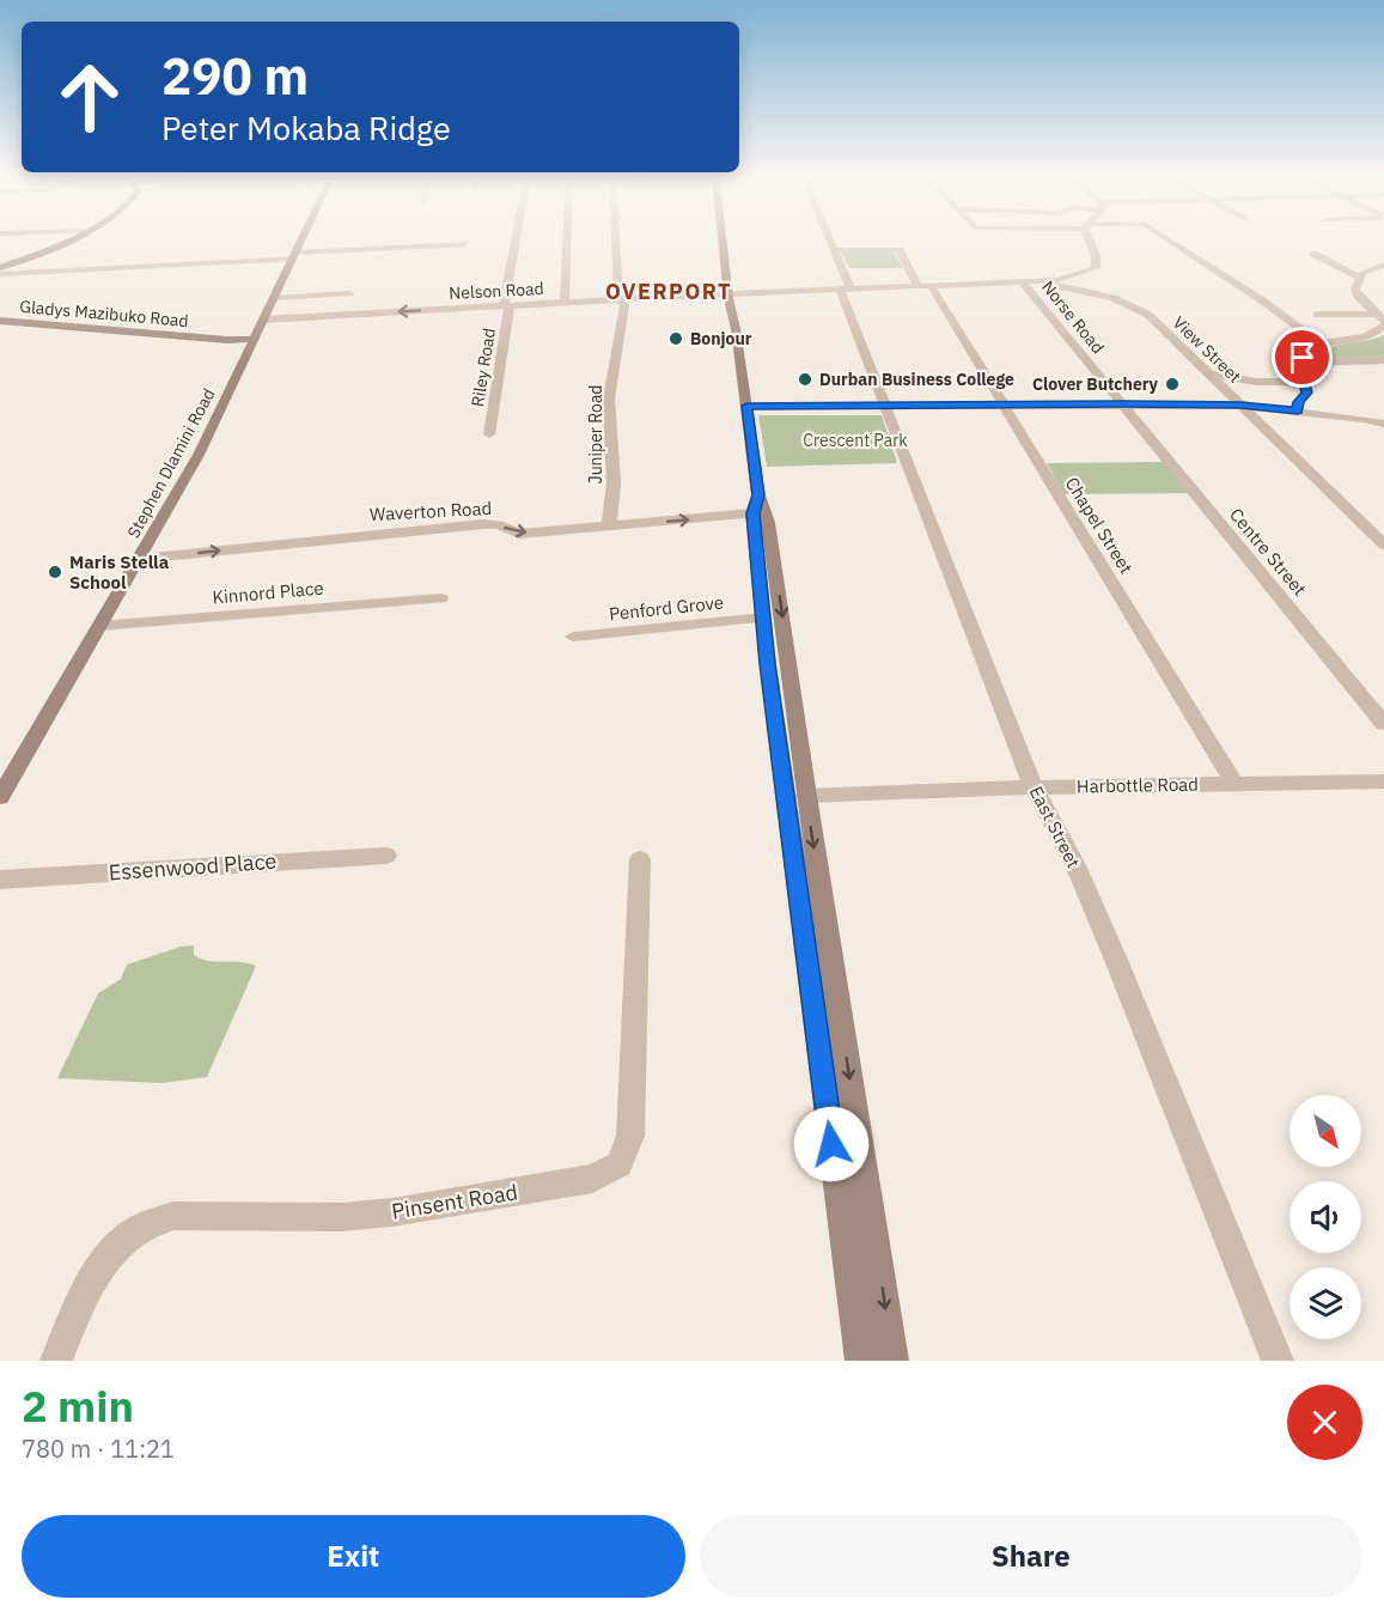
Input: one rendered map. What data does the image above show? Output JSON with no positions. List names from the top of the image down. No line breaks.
{"streets":{"street":["Nelson Road","Gladys Mazibuko Road","Norse Road","View Street","Riley Road","Juniper Road","Stephen Dlamini Road","Waverton Road","Chapel Street","Centre Street","Kinnord Place","Penford Grove","Harbottle Road","East Street","Essenwood Place","Pinsent Road"]},"crossings":[["Nelson Road","Gladys Mazibuko Road"],["Nelson Road","Norse Road"],["Nelson Road","View Street"],["Nelson Road","Riley Road"],["Nelson Road","Juniper Road"],["Nelson Road","Stephen Dlamini Road"],["Nelson Road","Chapel Street"],["Nelson Road","East Street"],["Gladys Mazibuko Road","Stephen Dlamini Road"],["Norse Road","Centre Street"],["Juniper Road","Waverton Road"],["Stephen Dlamini Road","Waverton Road"],["Stephen Dlamini Road","Kinnord Place"],["Chapel Street","Harbottle Road"],["Chapel Street","East Street"],["Harbottle Road","East Street"]],"one_way":["Waverton Road"],"districts":["OVERPORT"],"parks":["Crescent Park"],"places":["Bonjour","Durban Business College","Clover Butchery","Maris Stella School"],"north":"bottom right","page":{"turn":["290 m","Peter Mokaba Ridge"],"heading":["2 min","780 m · 11:21"],"buttons":["Exit","Share"]}}
